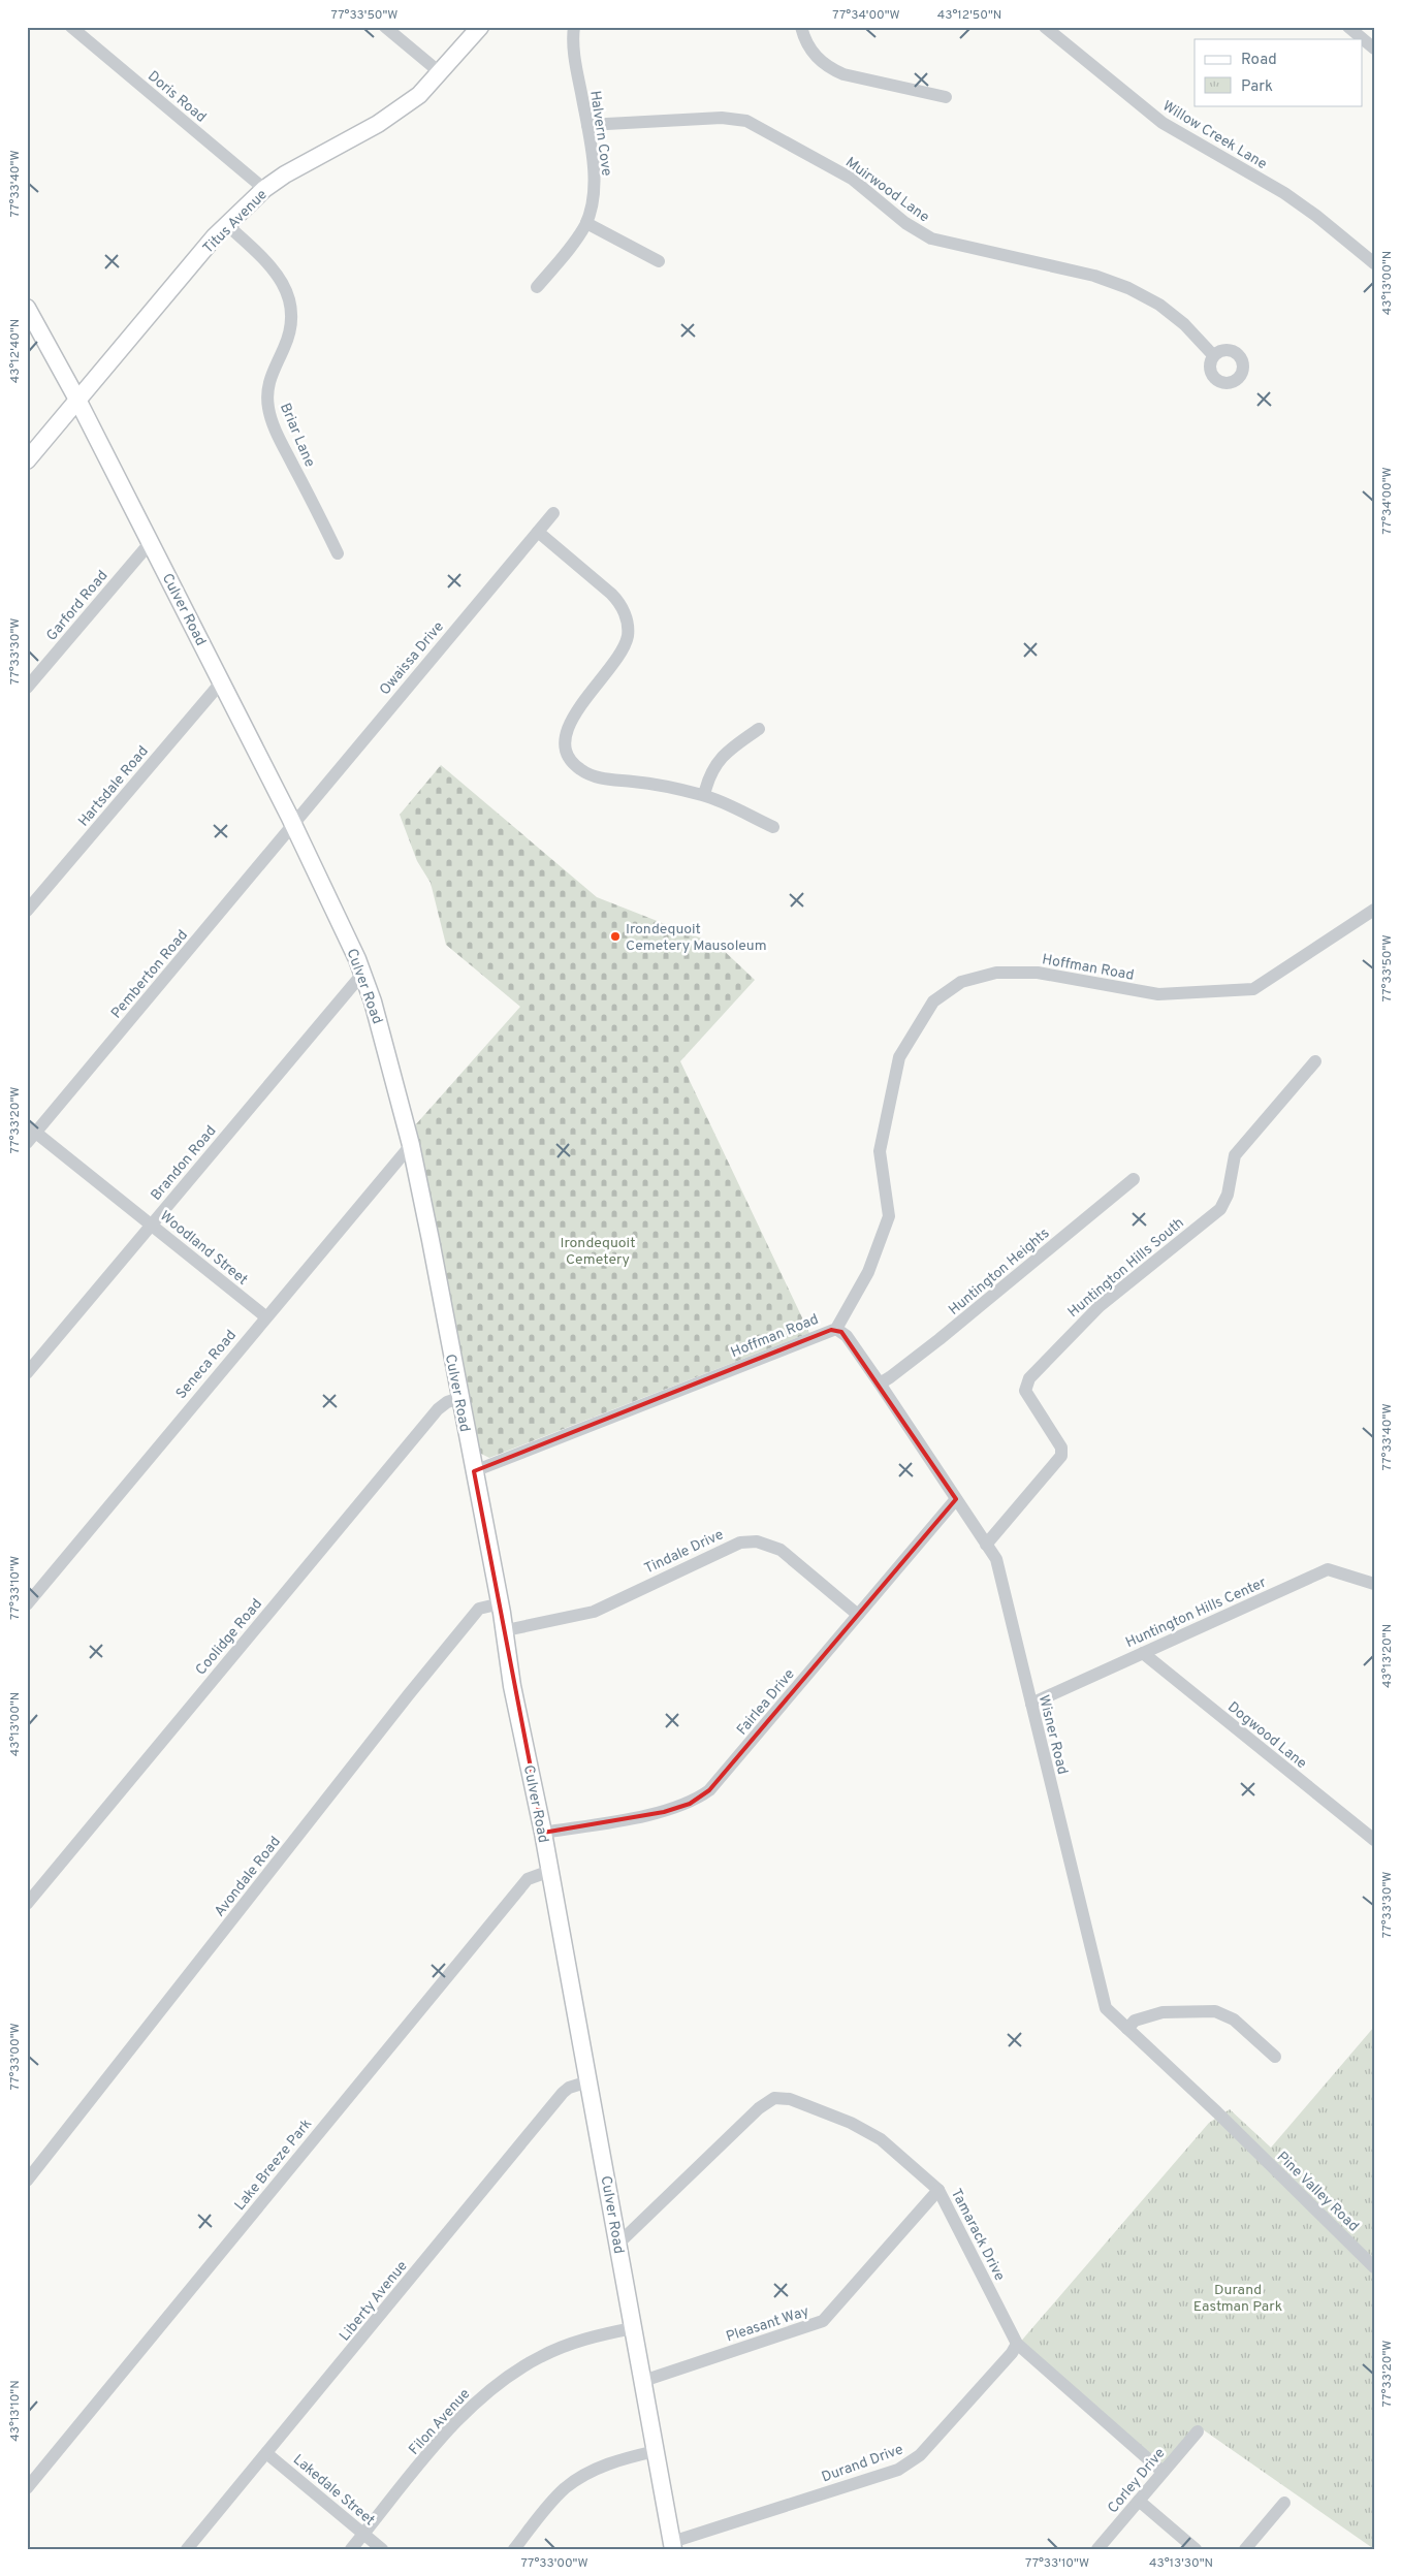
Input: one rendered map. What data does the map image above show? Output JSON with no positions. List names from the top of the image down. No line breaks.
{"streets":{"main road":["Titus Avenue","Culver Road"],"street":["Doris Road","Halvern Cove","Willow Creek Lane","Muirwood Lane","Briar Lane","Garford Road","Owaissa Drive","Hartsdale Road","Hoffman Road","Pemberton Road","Brandon Road","Woodland Street","Huntington Hills South","Huntington Heights","Seneca Road","Tindale Drive","Huntington Hills Center","Coolidge Road","Fairlea Drive","Wisner Road","Dogwood Lane","Avondale Road","Lake Breeze Park","Pine Valley Road","Tamarack Drive","Liberty Avenue","Pleasant Way","Filon Avenue","Durand Drive","Corley Drive","Lakedale Street"]},"crossings":[["Doris Road","Titus Avenue"],["Halvern Cove","Muirwood Lane"],["Titus Avenue","Briar Lane"],["Titus Avenue","Culver Road"],["Garford Road","Culver Road"],["Culver Road","Owaissa Drive"],["Culver Road","Hartsdale Road"],["Culver Road","Hoffman Road"],["Culver Road","Pemberton Road"],["Culver Road","Brandon Road"],["Culver Road","Seneca Road"],["Culver Road","Tindale Drive"],["Culver Road","Coolidge Road"],["Culver Road","Fairlea Drive"],["Culver Road","Avondale Road"],["Culver Road","Lake Breeze Park"],["Culver Road","Tamarack Drive"],["Culver Road","Liberty Avenue"],["Culver Road","Pleasant Way"],["Culver Road","Filon Avenue"],["Culver Road","Durand Drive"],["Owaissa Drive","Pemberton Road"],["Hoffman Road","Wisner Road"],["Pemberton Road","Woodland Street"],["Brandon Road","Woodland Street"],["Woodland Street","Seneca Road"],["Huntington Hills South","Wisner Road"],["Huntington Heights","Wisner Road"],["Tindale Drive","Fairlea Drive"],["Huntington Hills Center","Wisner Road"],["Huntington Hills Center","Dogwood Lane"],["Fairlea Drive","Wisner Road"],["Wisner Road","Pine Valley Road"],["Tamarack Drive","Pleasant Way"],["Tamarack Drive","Durand Drive"],["Tamarack Drive","Corley Drive"],["Liberty Avenue","Lakedale Street"],["Filon Avenue","Lakedale Street"]],"parks":["Irondequoit Cemetery","Durand Eastman Park"],"places":["Irondequoit Cemetery Mausoleum"],"legend":["Road","Park"],"coordinates":["77°33'50\"W","77°34'00\"W","43°12'50\"N","77°33'40\"W","43°13'00\"N","43°12'40\"N","77°33'30\"W","77°33'20\"W","77°33'10\"W","43°13'20\"N","77°33'00\"W","43°13'10\"N","43°13'30\"N"]}
